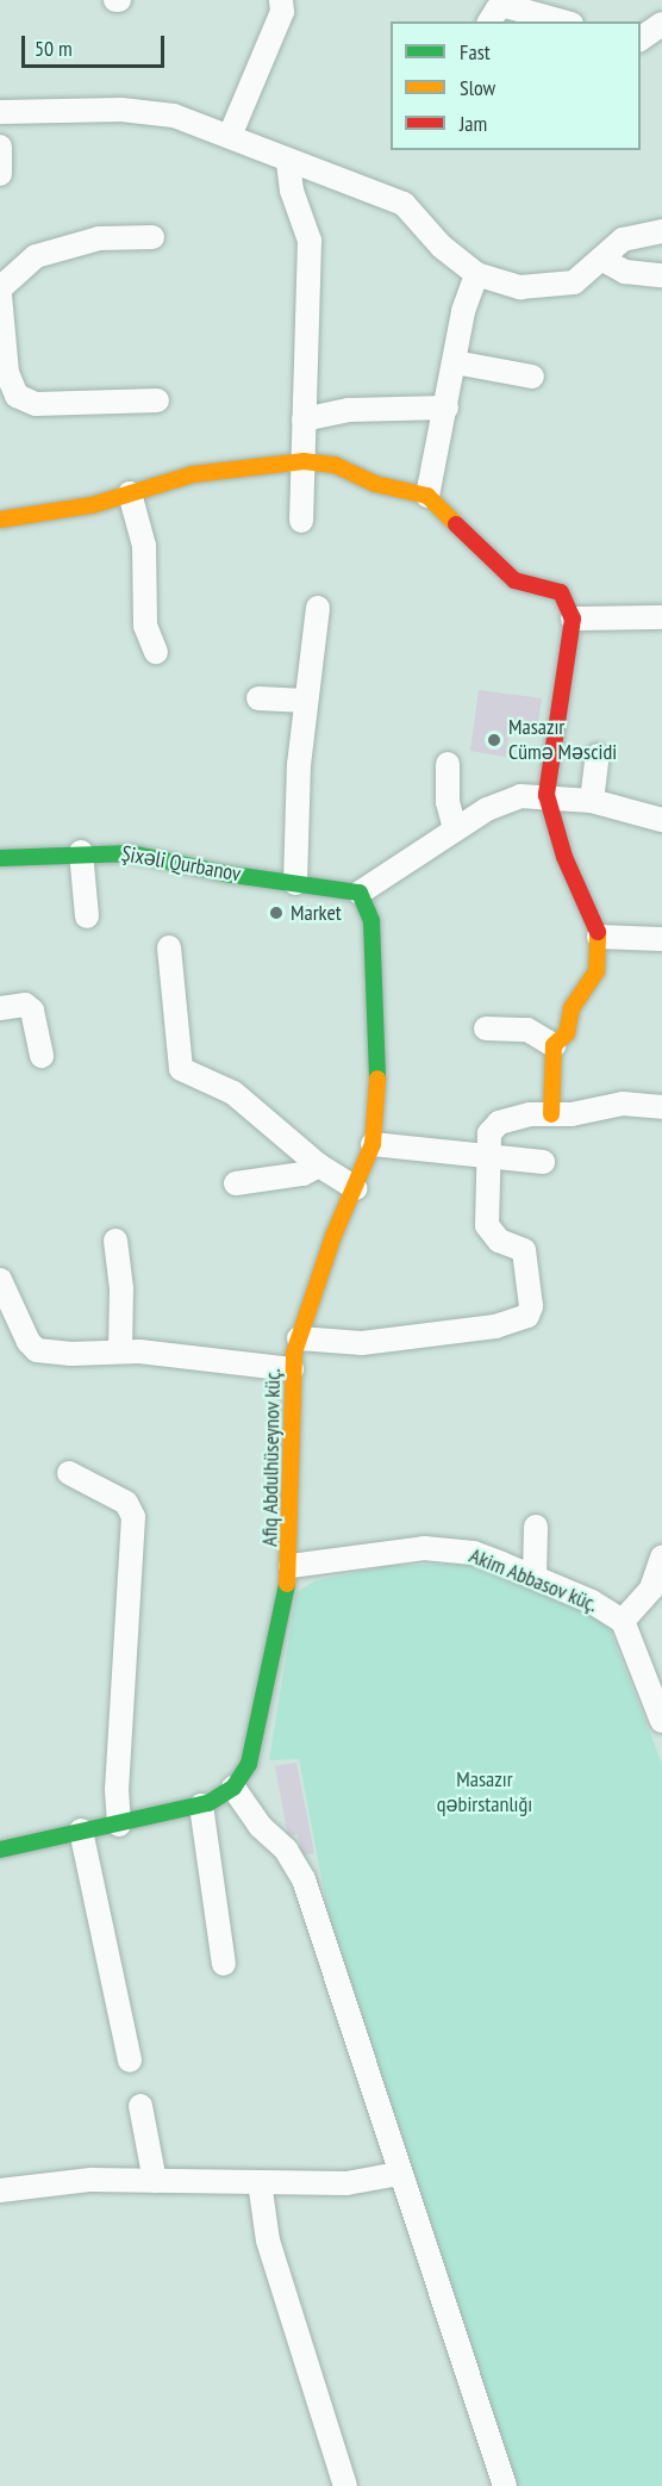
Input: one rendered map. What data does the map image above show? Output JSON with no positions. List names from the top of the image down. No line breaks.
{"streets":{"street":["Şixəli Qurbanov","Afiq Abdulhüseynov küç.","Akim Abbasov küç."]},"crossings":[["Şixəli Qurbanov","Afiq Abdulhüseynov küç."],["Afiq Abdulhüseynov küç.","Akim Abbasov küç."]],"parks":["Masazır qəbirstanlığı"],"places":["Masazır Cümə Məscidi","Market"],"legend":["Fast","Slow","Jam"],"scale_bar":"50 m"}
